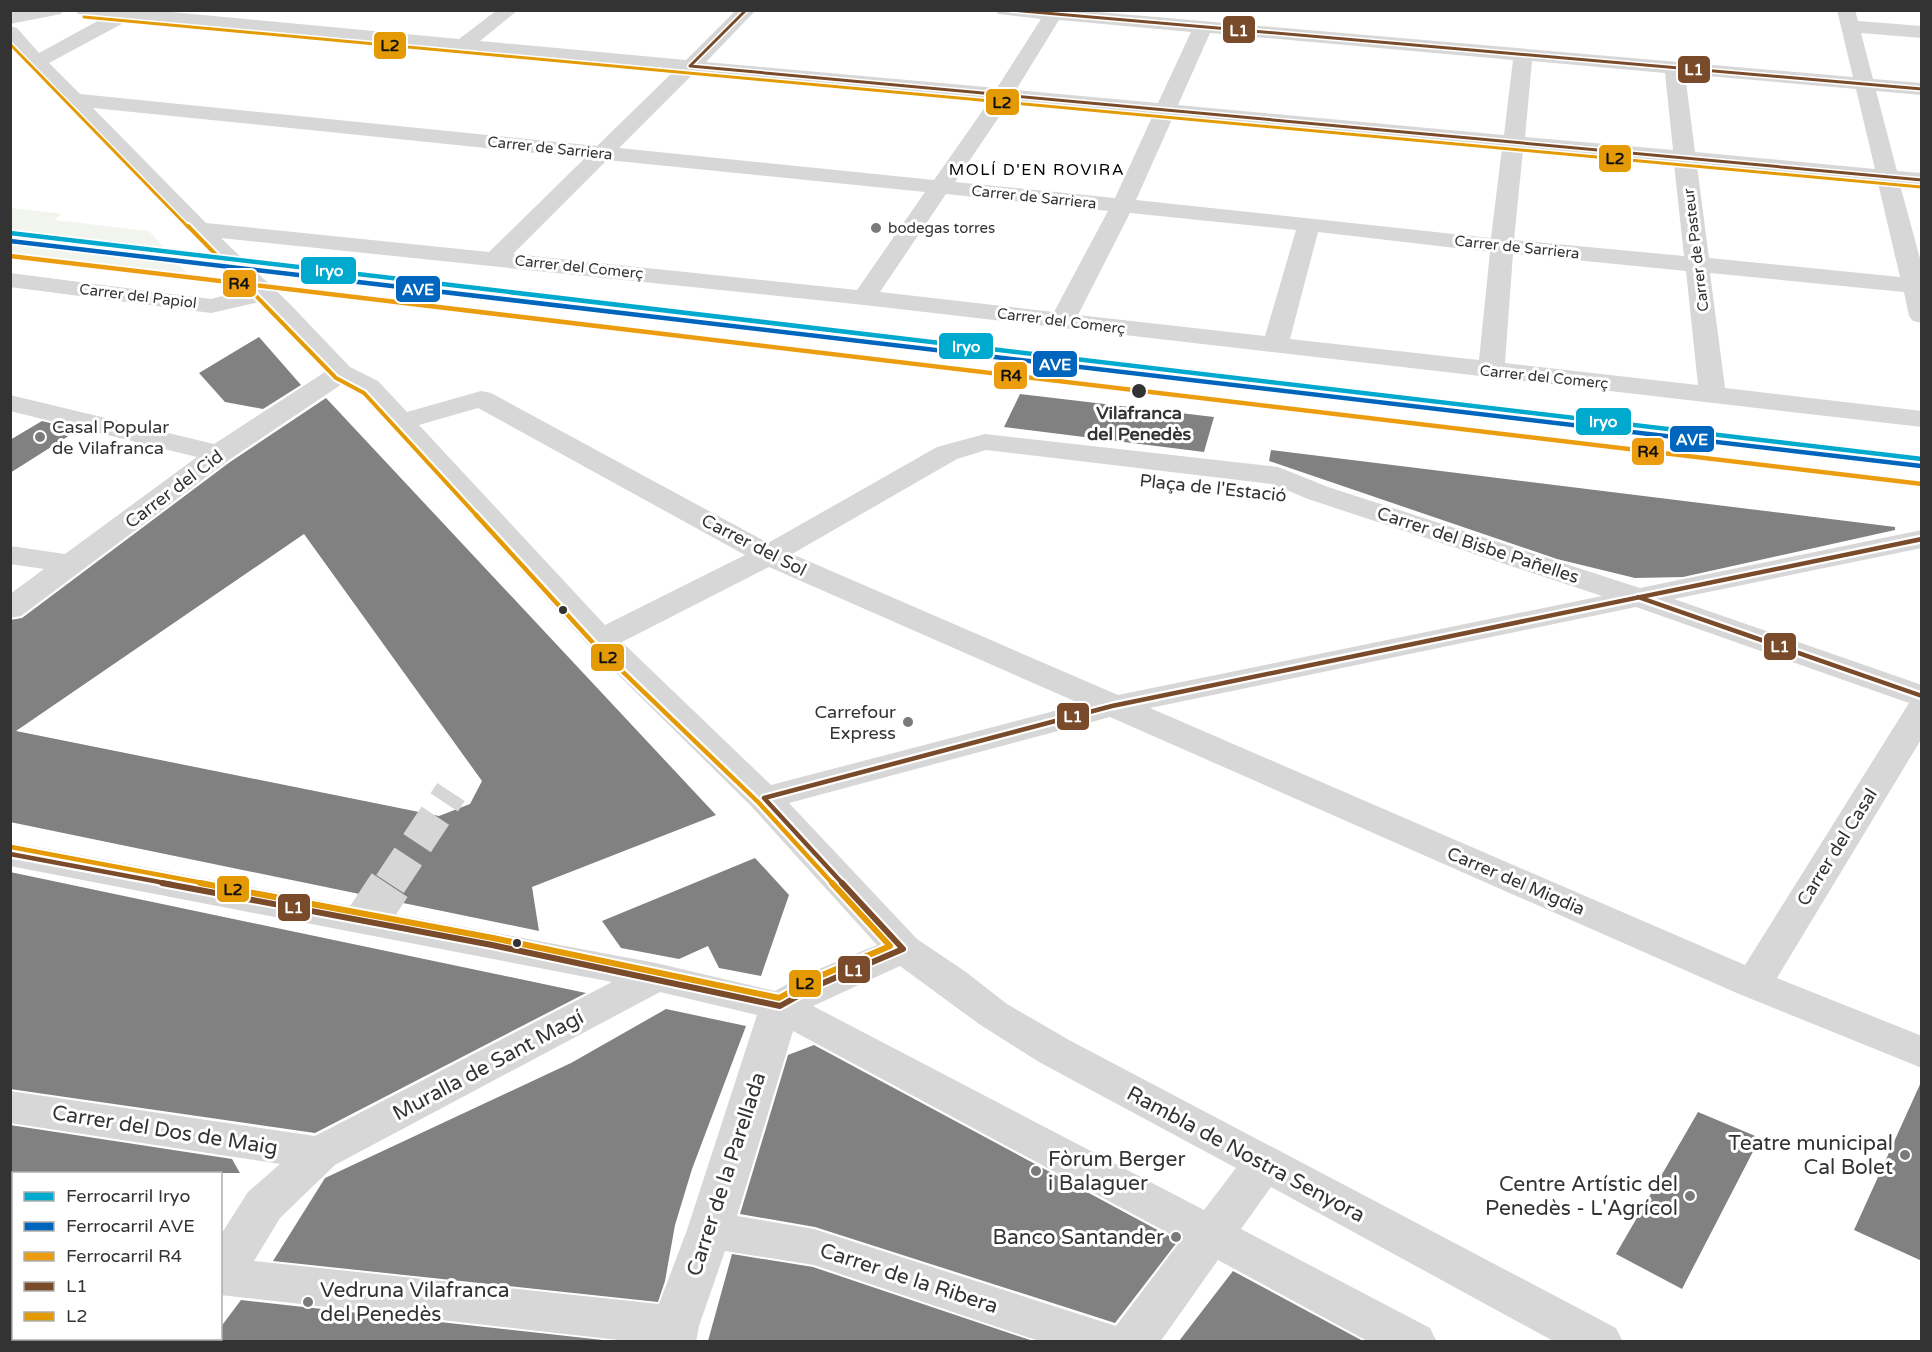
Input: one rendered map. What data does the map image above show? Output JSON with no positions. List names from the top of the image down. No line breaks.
{"streets":{"street":["Carrer de Sarriera","Carrer de Pasteur","Carrer del Comerç","Carrer del Papiol","Plaça de l'Estació","Carrer del Cid","Carrer del Sol","Carrer del Bisbe Pañelles","Carrer del Casal","Carrer del Migdia","Muralla de Sant Magí","Carrer del Dos de Maig","Rambla de Nostra Senyora","Carrer de la Parellada","Carrer de la Ribera"]},"crossings":[["Carrer de Sarriera","Carrer de Pasteur"],["Carrer de Sarriera","Rambla de Nostra Senyora"],["Carrer de Pasteur","Carrer del Comerç"],["Carrer del Comerç","Rambla de Nostra Senyora"],["Carrer del Papiol","Rambla de Nostra Senyora"],["Plaça de l'Estació","Carrer del Sol"],["Plaça de l'Estació","Carrer del Bisbe Pañelles"],["Carrer del Cid","Rambla de Nostra Senyora"],["Carrer del Sol","Carrer del Migdia"],["Carrer del Sol","Rambla de Nostra Senyora"],["Carrer del Casal","Carrer del Migdia"],["Muralla de Sant Magí","Carrer del Dos de Maig"],["Carrer de la Parellada","Carrer de la Ribera"]],"districts":["MOLÍ D'EN ROVIRA"],"places":["bodegas torres","Vilafranca del Penedès","Casal Popular de Vilafranca","Carrefour Express","Teatre municipal Cal Bolet","Fòrum Berger i Balaguer","Centre Artístic del Penedès - L'Agrícol","Banco Santander","Vedruna Vilafranca del Penedès"],"lines":["transit line L1","transit line L2","rail line Iryo","rail line AVE","rail line R4"],"legend":["Ferrocarril Iryo","Ferrocarril AVE","Ferrocarril R4","L1","L2"]}
